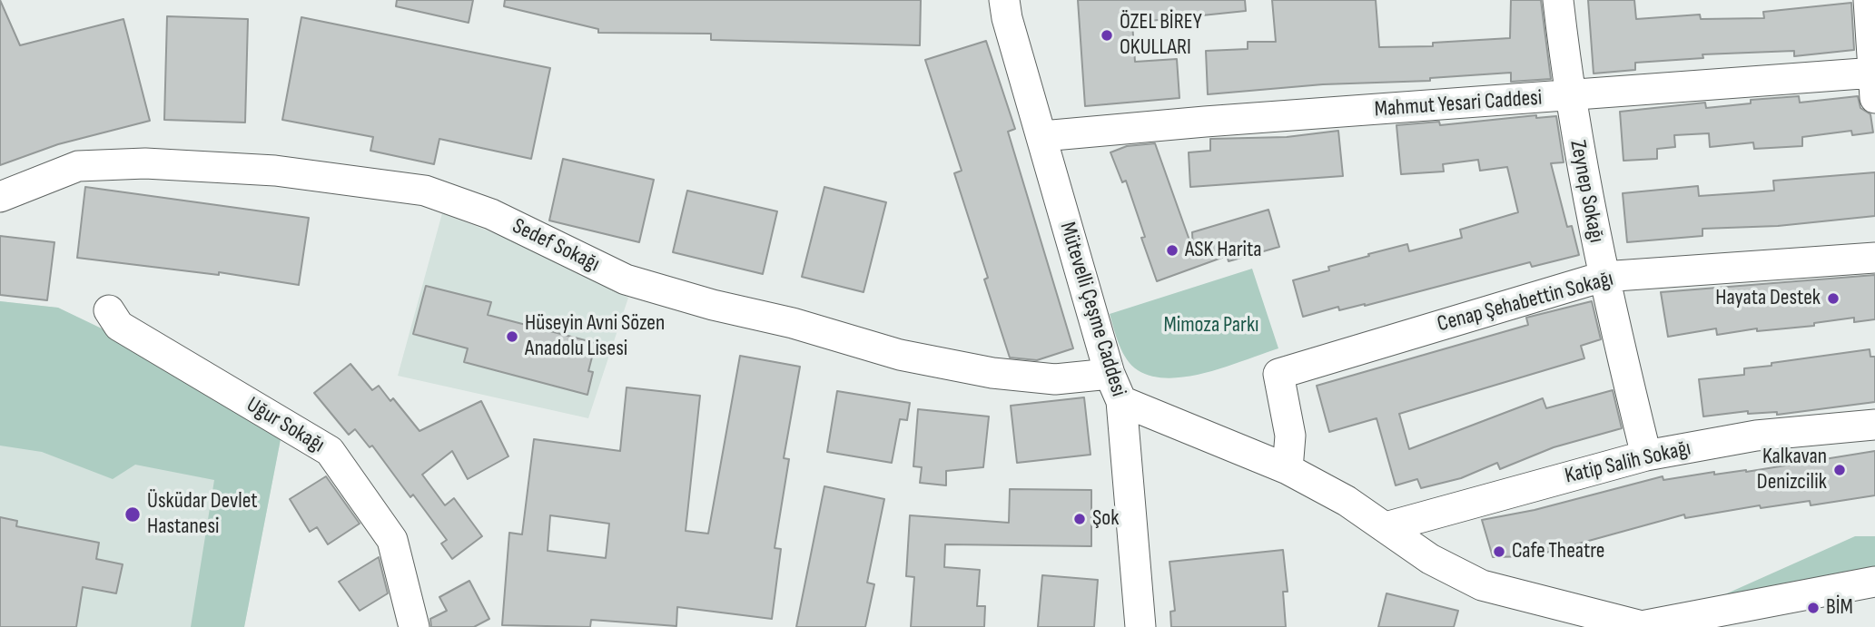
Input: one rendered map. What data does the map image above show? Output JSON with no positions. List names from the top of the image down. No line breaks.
{"streets":{"street":["Mahmut Yesari Caddesi","Zeynep Sokağı","Sedef Sokağı","Cenap Şehabettin Sokağı","Mütevelli Çeşme Caddesi","Uğur Sokağı","Katip Salih Sokağı"]},"crossings":[["Mahmut Yesari Caddesi","Zeynep Sokağı"],["Mahmut Yesari Caddesi","Mütevelli Çeşme Caddesi"],["Zeynep Sokağı","Cenap Şehabettin Sokağı"],["Zeynep Sokağı","Katip Salih Sokağı"],["Sedef Sokağı","Mütevelli Çeşme Caddesi"]],"parks":["Mimoza Parkı"],"places":["ÖZEL BİREY OKULLARI","ASK Harita","Hayata Destek","Hüseyin Avni Sözen Anadolu Lisesi","Kalkavan Denizcilik","Üsküdar Devlet Hastanesi","Şok","Cafe Theatre","BİM"]}
